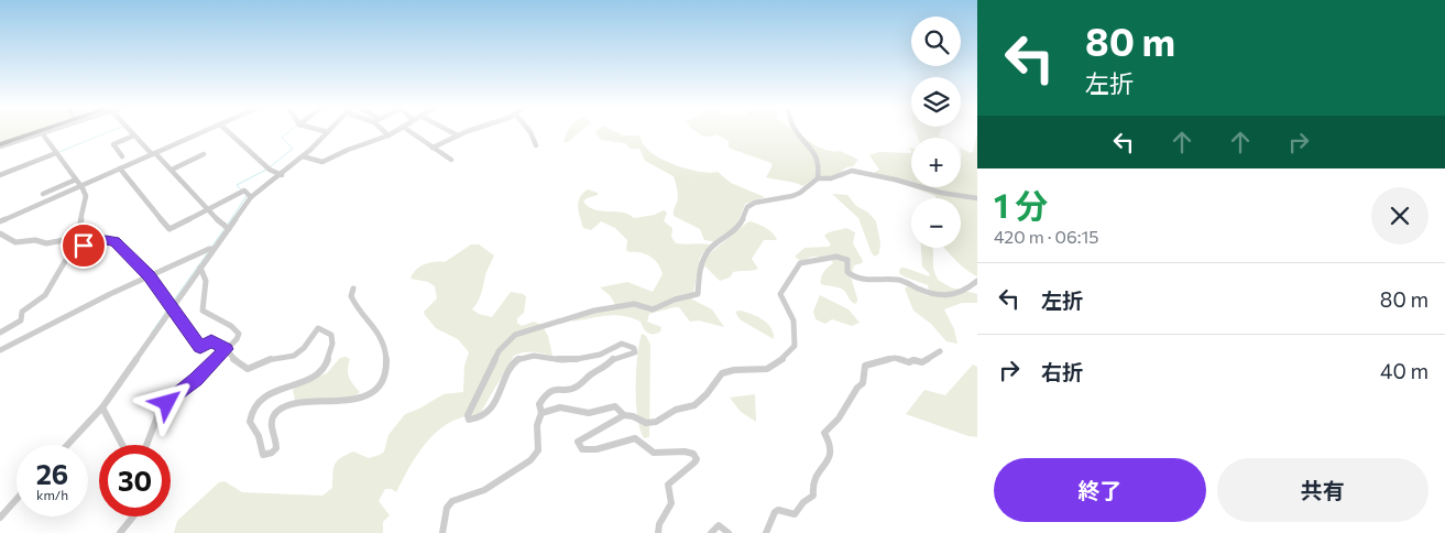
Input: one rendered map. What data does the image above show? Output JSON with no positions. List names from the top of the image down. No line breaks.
{"page":{"turn":["80 m","左折"],"map_buttons":["+","−"],"heading":["1 分","420 m · 06:15"],"list":[{"name":"左折","value":"80 m"},{"name":"右折","value":"40 m"}],"speed":"26 km/h","limit":"30","buttons":["終了","共有"]}}
